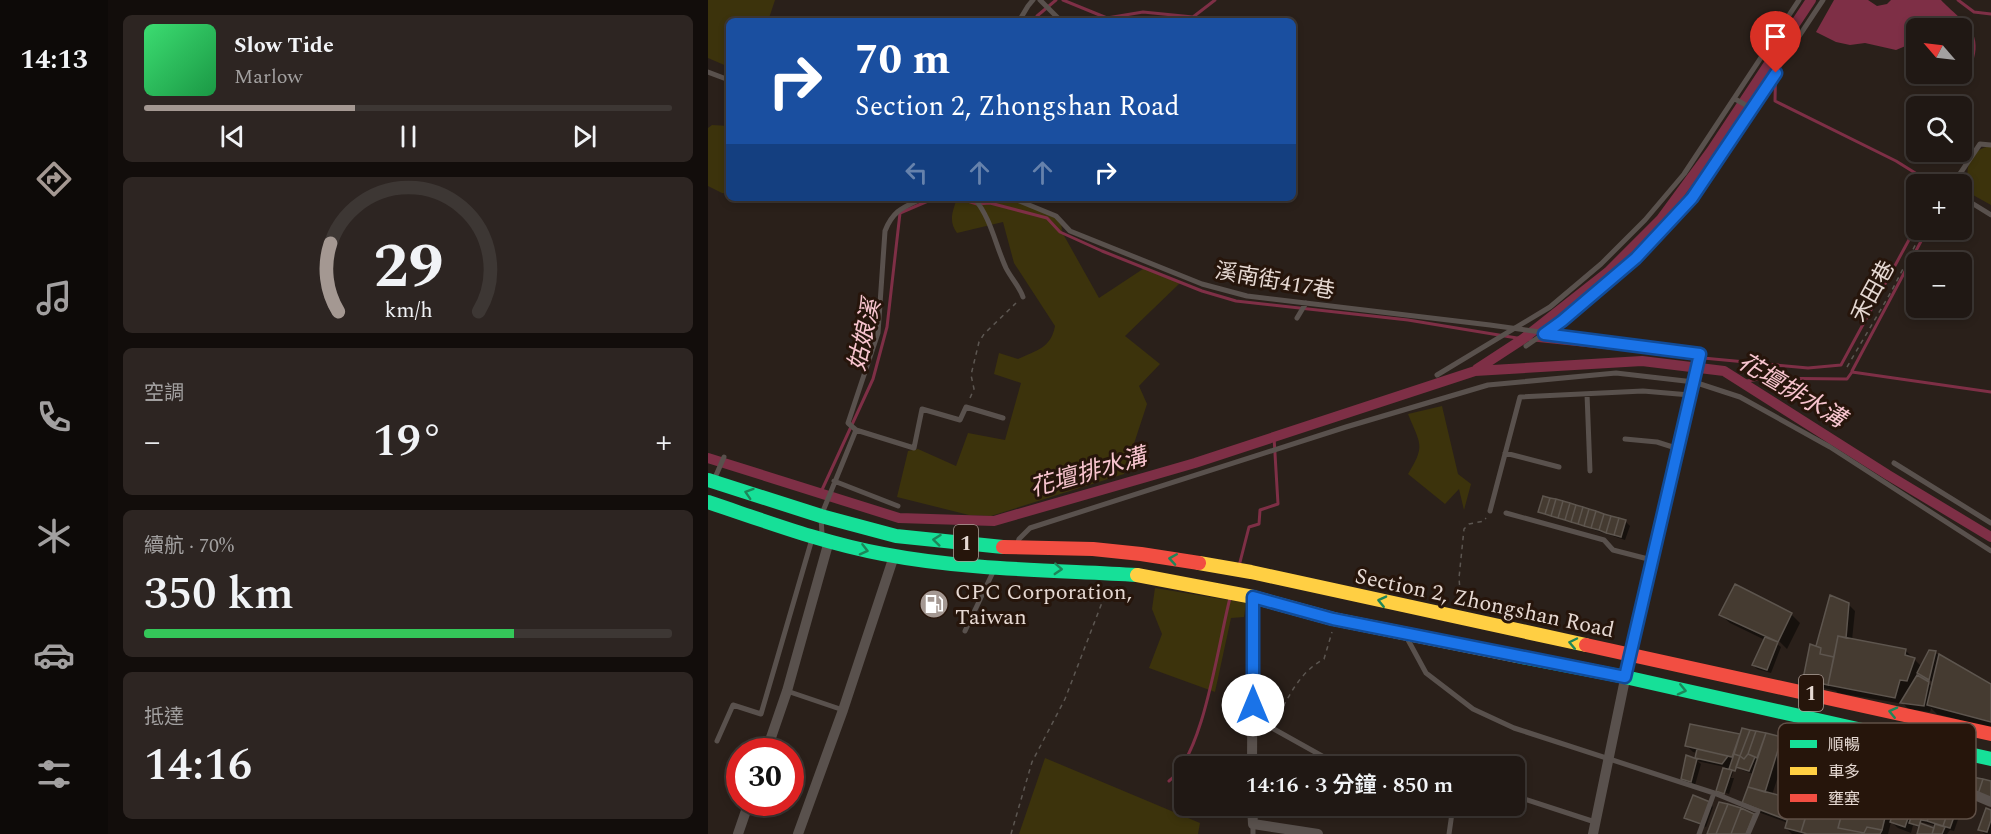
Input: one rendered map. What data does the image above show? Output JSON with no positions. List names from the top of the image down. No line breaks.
{"streets":{"main road":["1","Section 2, Zhongshan Road"],"lane":["溪南街417巷"],"path":["禾田巷"]},"crossings":[["1","Section 2, Zhongshan Road"]],"water":["姑娘溪","花壇排水溝"],"places":{"fuel station":["CPC Corporation, Taiwan"]},"legend":["順暢","車多","壅塞"],"north":"top left","page":{"tabs":"14:13","map_buttons":["+","−"],"turn":["70 m","Section 2, Zhongshan Road"],"song":["Slow Tide","Marlow"],"tile":["空調",["續航 · 70%","350 km"],["抵達","14:16"]],"heat":["−","19°","+"],"limit":"30","trip":"14:16 · 3 分鐘 · 850 m","gauge":["29","km/h"]}}
